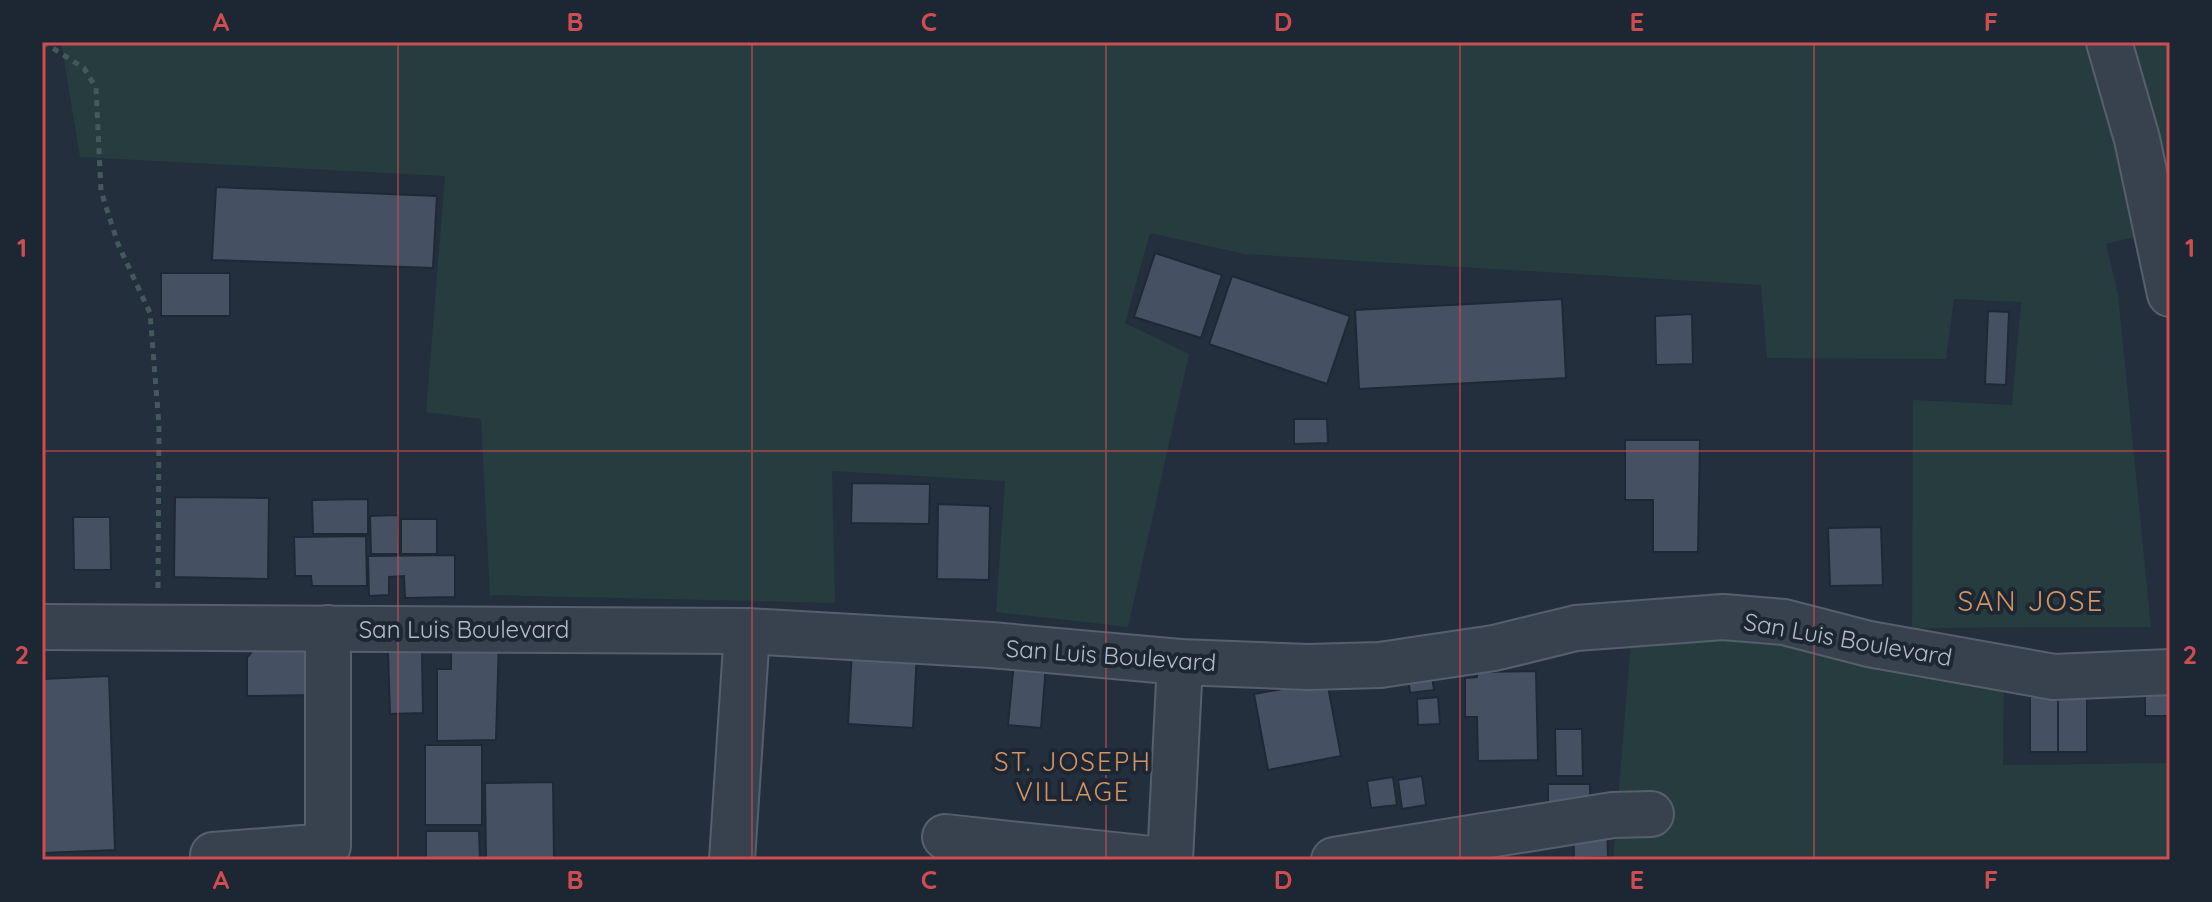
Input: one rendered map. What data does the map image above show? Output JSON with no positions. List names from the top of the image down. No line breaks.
{"streets":{"street":["San Luis Boulevard"]},"districts":["SAN JOSE","ST. JOSEPH VILLAGE"],"grid":{"columns":["A","B","C","D","E","F"],"rows":["1","2"]}}
